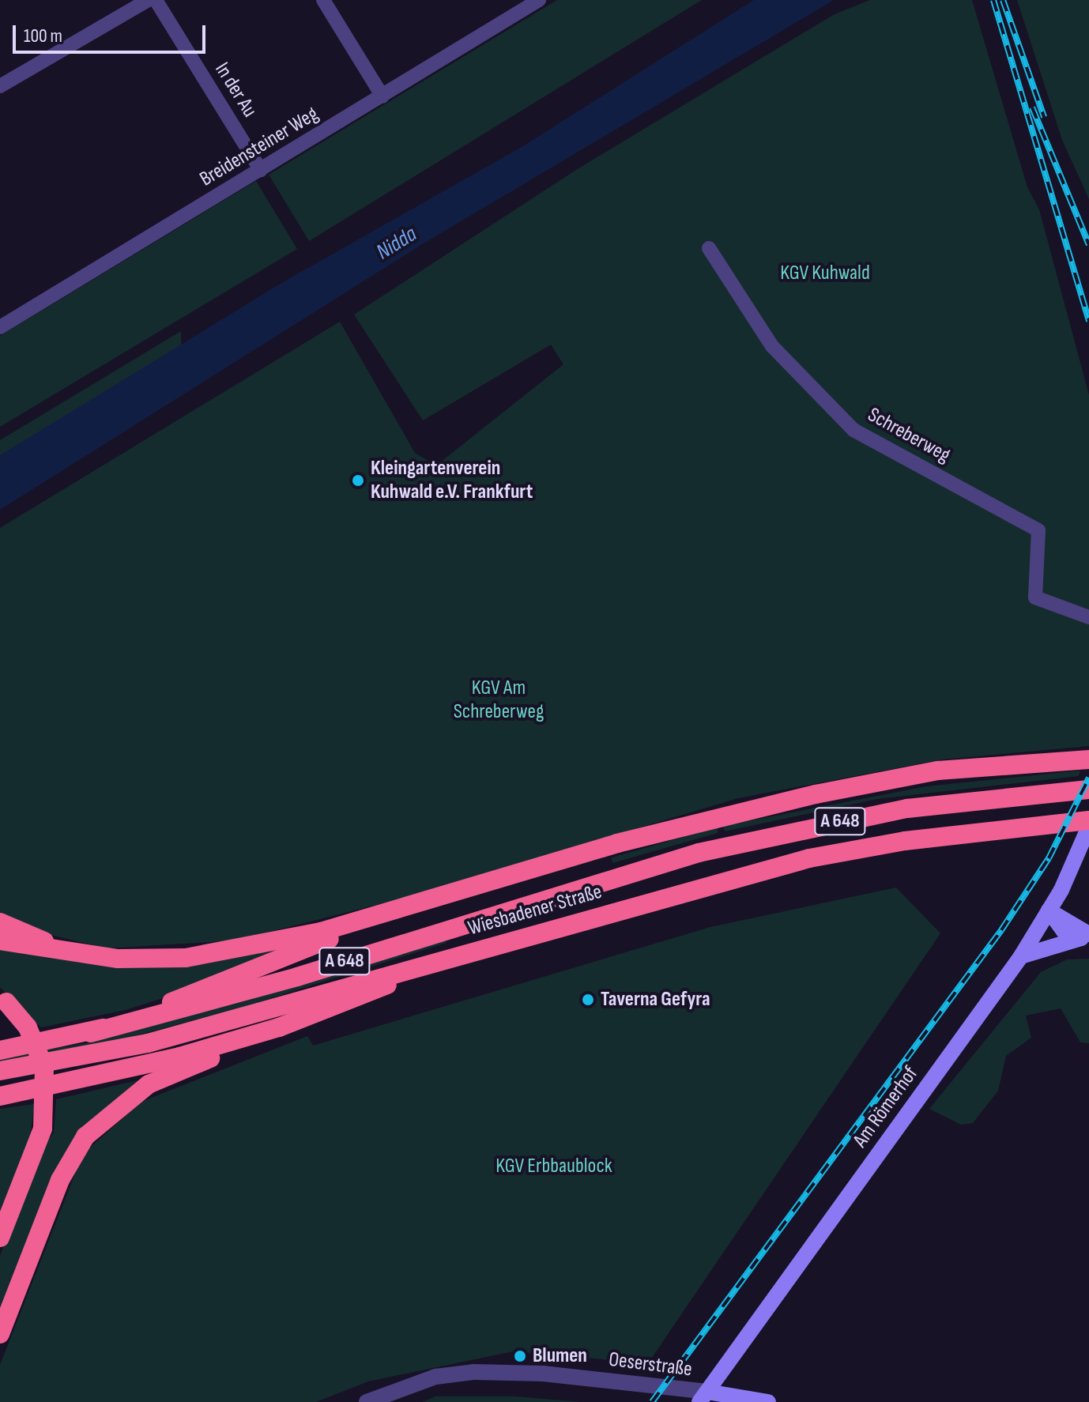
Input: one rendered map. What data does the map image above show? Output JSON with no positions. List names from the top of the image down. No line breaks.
{"streets":{"highway":["A 648","Wiesbadener Straße"],"main road":["Am Römerhof"],"street":["In der Au","Breidensteiner Weg","Schreberweg","Oeserstraße"]},"crossings":[["In der Au","Breidensteiner Weg"],["A 648","Wiesbadener Straße"],["Am Römerhof","Oeserstraße"]],"water":["Nidda"],"parks":["KGV Kuhwald","KGV Am Schreberweg","KGV Erbbaublock"],"places":["Kleingartenverein Kuhwald e.V. Frankfurt","Taverna Gefyra","Blumen"],"scale_bar":"100 m"}
